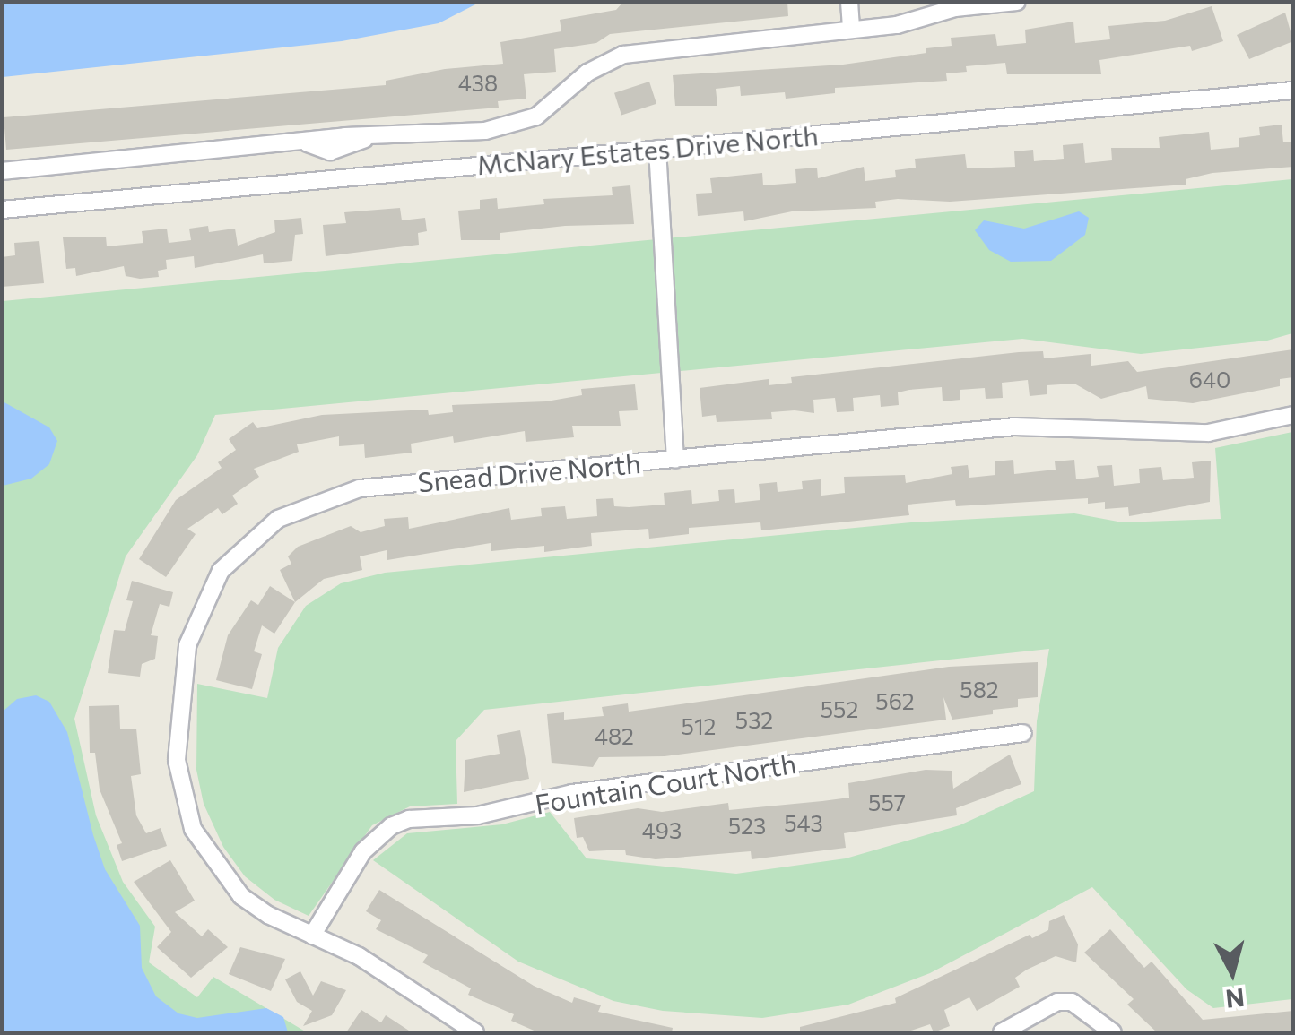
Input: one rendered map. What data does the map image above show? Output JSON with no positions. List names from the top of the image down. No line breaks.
{"streets":{"street":["McNary Estates Drive North","Snead Drive North","Fountain Court North"]},"crossings":[["Snead Drive North","Fountain Court North"]],"house_numbers":["438","640","582","562","552","532","512","482","557","543","523","493"],"north":"bottom"}
